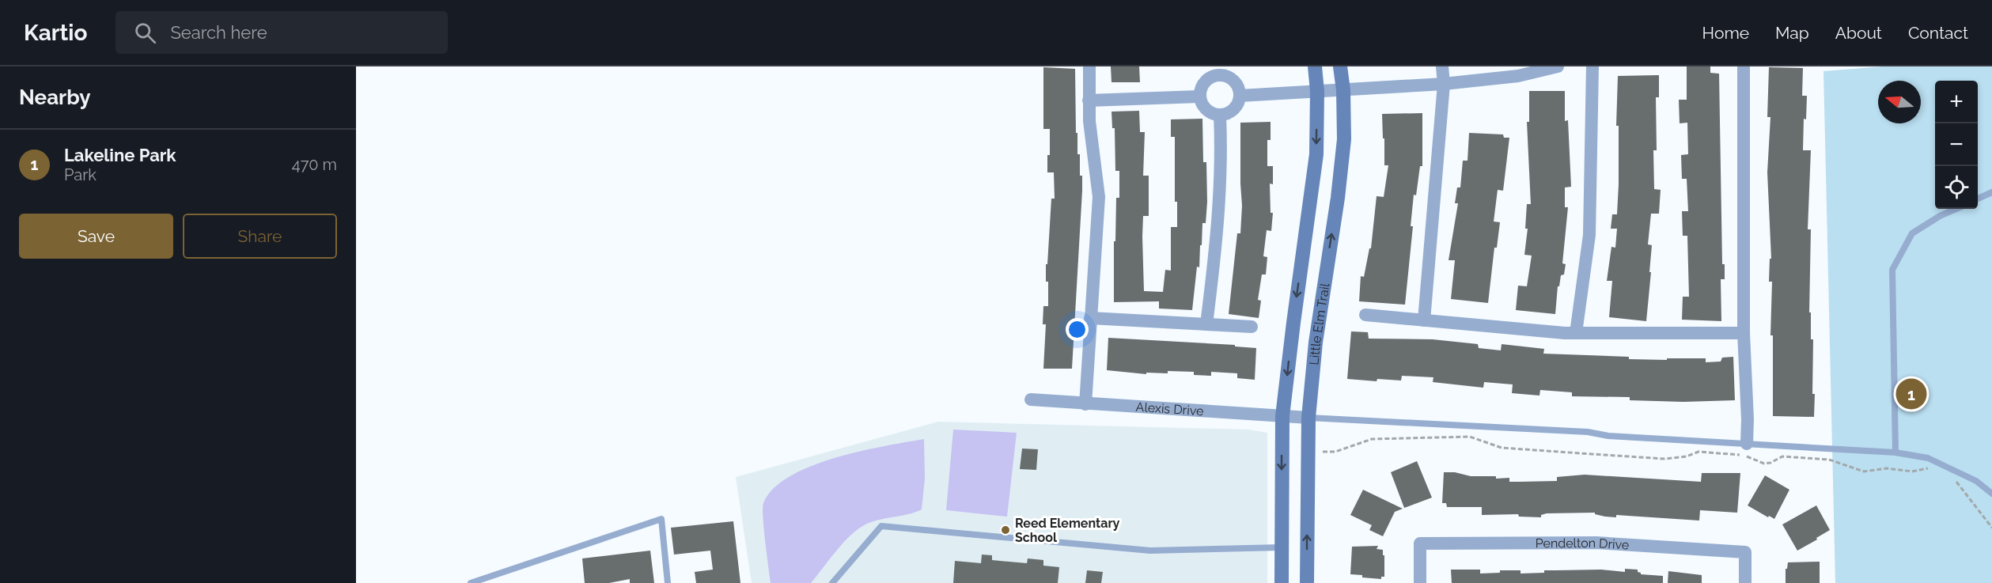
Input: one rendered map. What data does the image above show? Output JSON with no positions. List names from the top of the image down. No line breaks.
{"streets":{"street":["Little Elm Trail","Alexis Drive","Pendelton Drive"]},"crossings":[["Little Elm Trail","Alexis Drive"]],"places":["Reed Elementary School"],"north":"left","page":{"header":"Kartio","search":"Search here","nav":["Home","Map","About","Contact"],"heading":"Nearby","map_buttons":["+","−"],"list":[{"mark":"1","name":"Lakeline Park","note":"Park","value":"470 m"}],"buttons":["Save","Share"],"pins":"1"}}
